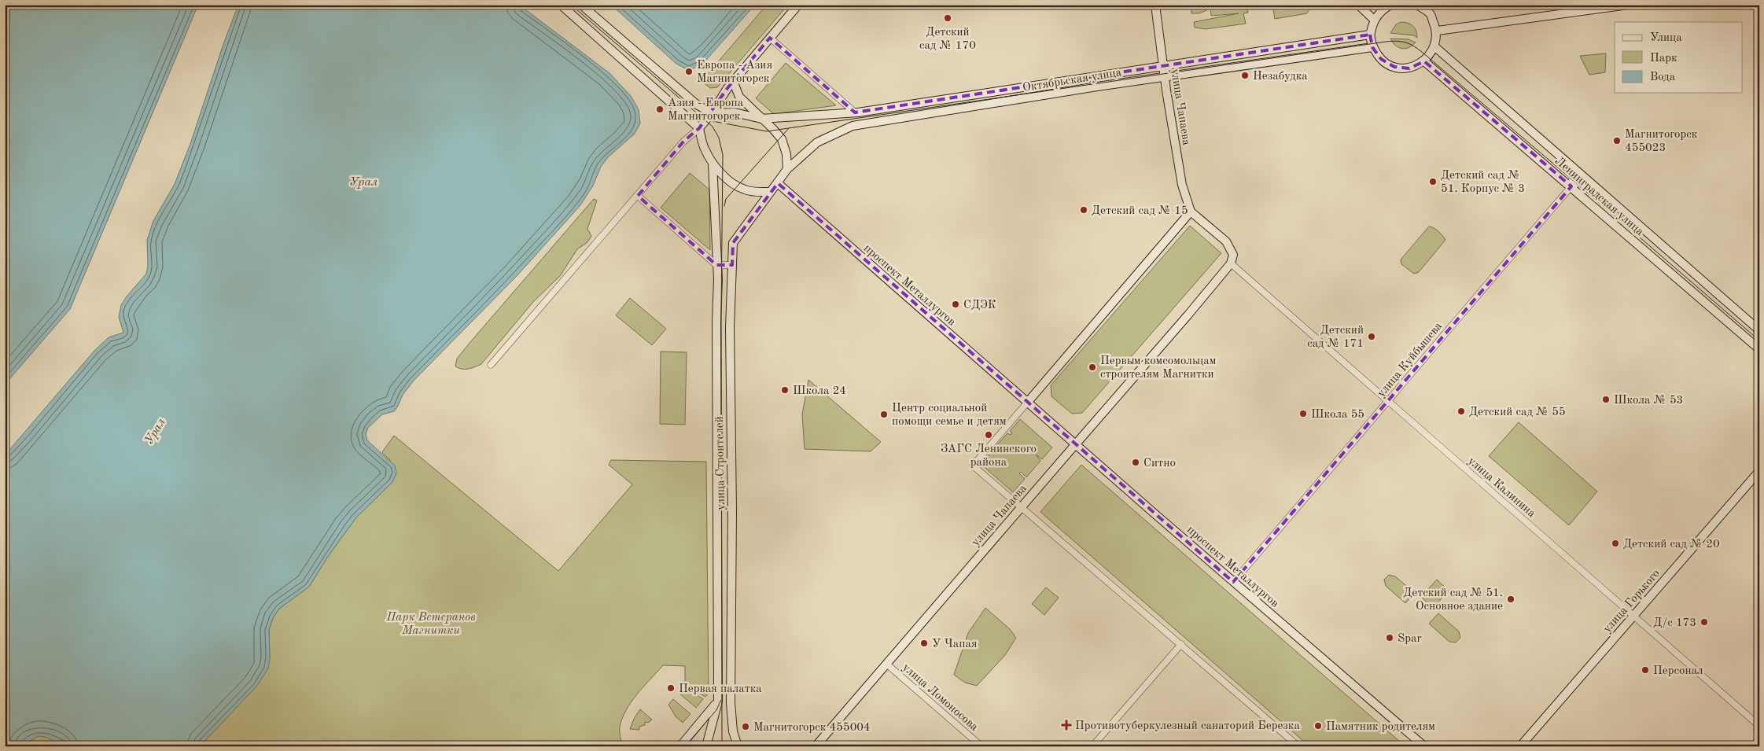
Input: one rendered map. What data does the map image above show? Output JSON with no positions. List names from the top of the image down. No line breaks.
{"streets":{"main road":["Октябрьская улица","улица Чапаева","Ленинградская улица","проспект Металлургов","улица Строителей","улица Горького"],"street":["улица Куйбышева","улица Калинина","улица Ломоносова"]},"crossings":[["Октябрьская улица","улица Чапаева"],["Октябрьская улица","проспект Металлургов"],["Октябрьская улица","улица Строителей"],["улица Чапаева","проспект Металлургов"],["улица Чапаева","улица Калинина"],["улица Чапаева","улица Ломоносова"],["Ленинградская улица","улица Куйбышева"],["проспект Металлургов","улица Куйбышева"],["проспект Металлургов","улица Строителей"],["улица Куйбышева","улица Калинина"],["улица Калинина","улица Горького"]],"water":["Урал"],"parks":["Парк Ветеранов Магнитки"],"places":{"other":["Детский сад № 170","Европа - Азия Магнитогорск","Незабудка","Азия - Европа Магнитогорск","Магнитогорск 455023","Детский сад № 51. Корпус № 3","Детский сад № 15","СДЭК","Детский сад № 171","Первым комсомольцам строителям Магнитки","Школа 24","Школа № 53","Детский сад № 55","Школа 55","Центр социальной помощи семье и детям","ЗАГС Ленинского района","Ситно","Детский сад № 20","Детский сад № 51. Основное здание","Д/с 173","Spar","У Чапая","Персонал","Первая палатка","Памятник родителям","Магнитогорск 455004"],"health":["Противотуберкулезный санаторий Березка"]},"legend":["Улица","Парк","Вода"]}
